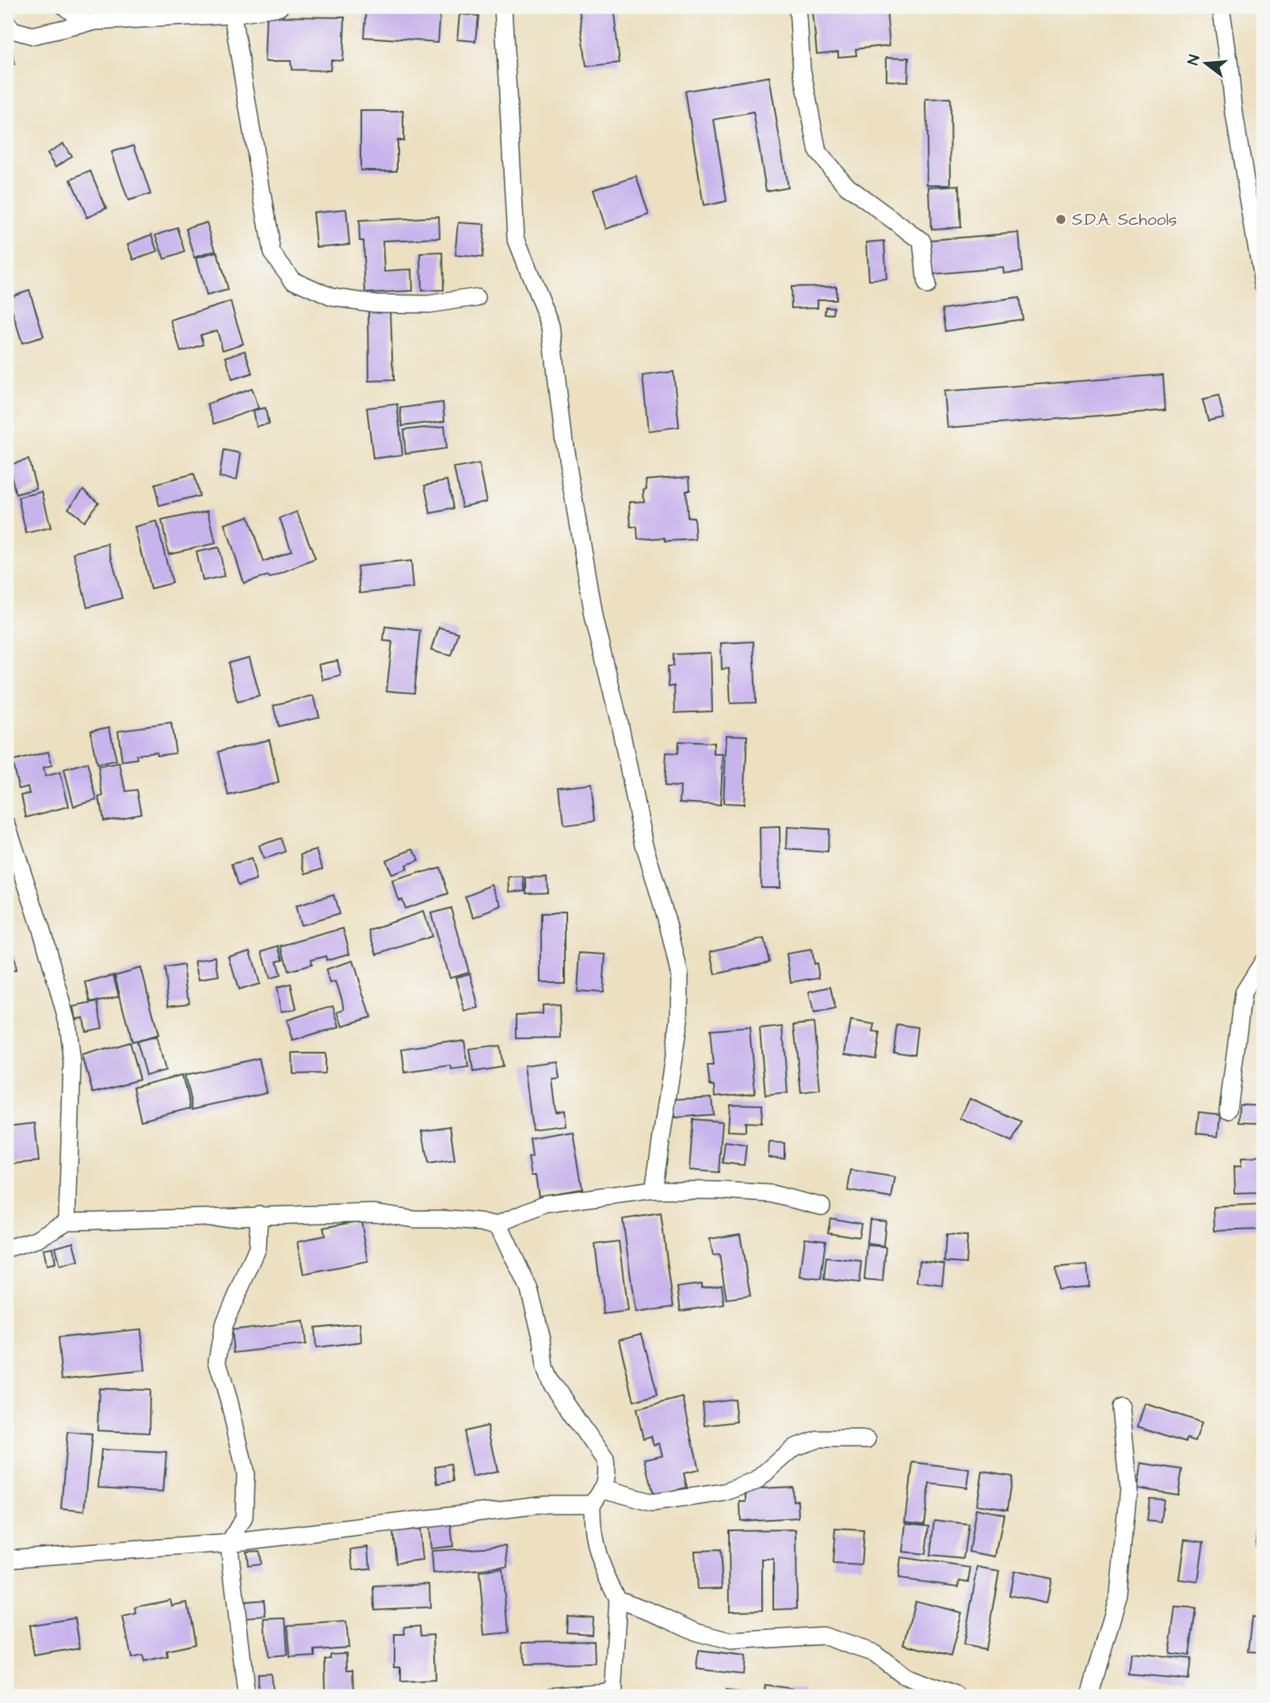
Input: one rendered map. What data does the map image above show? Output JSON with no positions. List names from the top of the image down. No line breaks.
{"places":["S.D.A. Schools"],"north":"left"}
